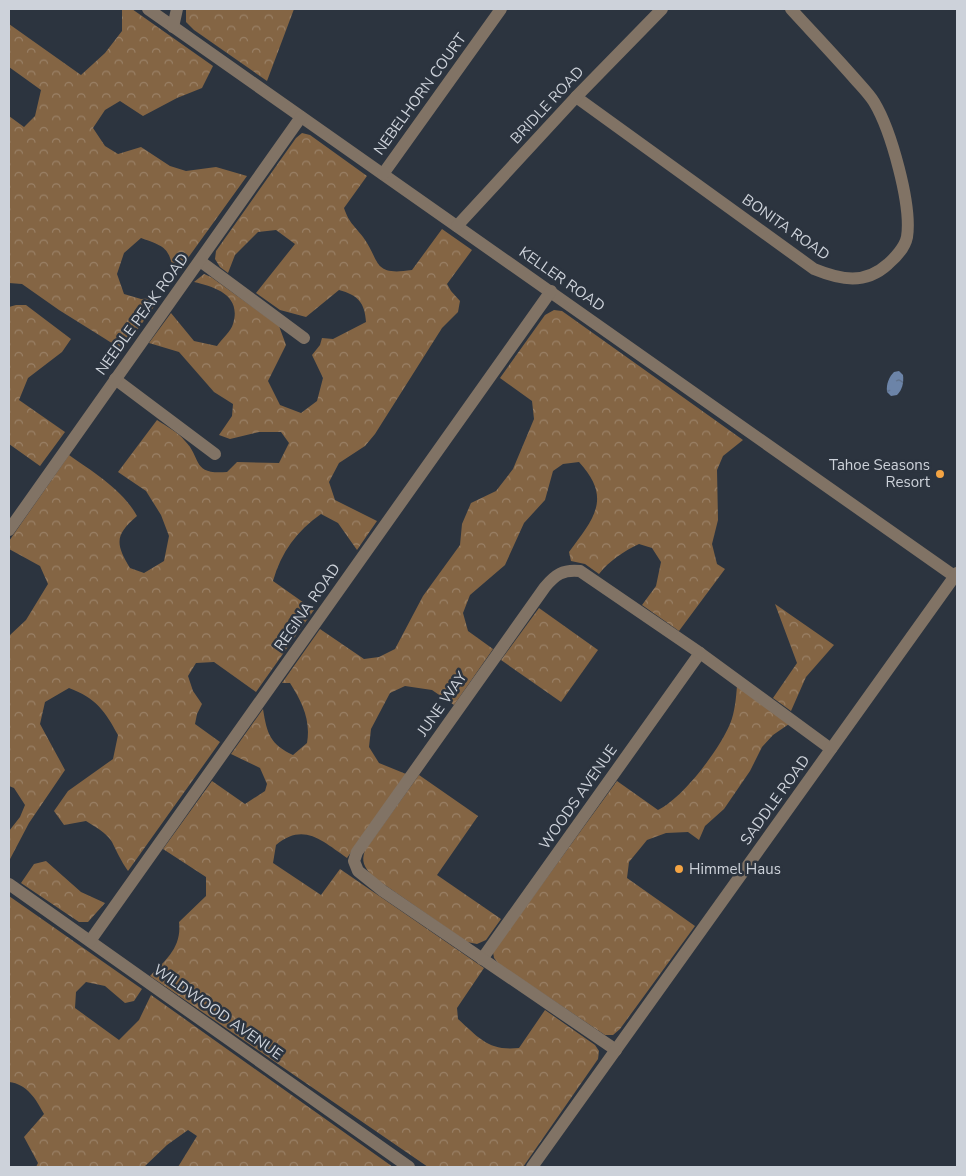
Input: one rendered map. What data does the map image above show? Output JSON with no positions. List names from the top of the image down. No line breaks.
{"streets":{"street":["NEBELHORN COURT","BRIDLE ROAD","BONITA ROAD","KELLER ROAD","NEEDLE PEAK ROAD","REGINA ROAD","JUNE WAY","WOODS AVENUE","SADDLE ROAD","WILDWOOD AVENUE"]},"crossings":[["NEBELHORN COURT","KELLER ROAD"],["BRIDLE ROAD","BONITA ROAD"],["BRIDLE ROAD","KELLER ROAD"],["KELLER ROAD","NEEDLE PEAK ROAD"],["KELLER ROAD","REGINA ROAD"],["KELLER ROAD","SADDLE ROAD"],["REGINA ROAD","WILDWOOD AVENUE"],["JUNE WAY","WOODS AVENUE"],["JUNE WAY","SADDLE ROAD"]],"places":["Tahoe Seasons Resort","Himmel Haus"]}
